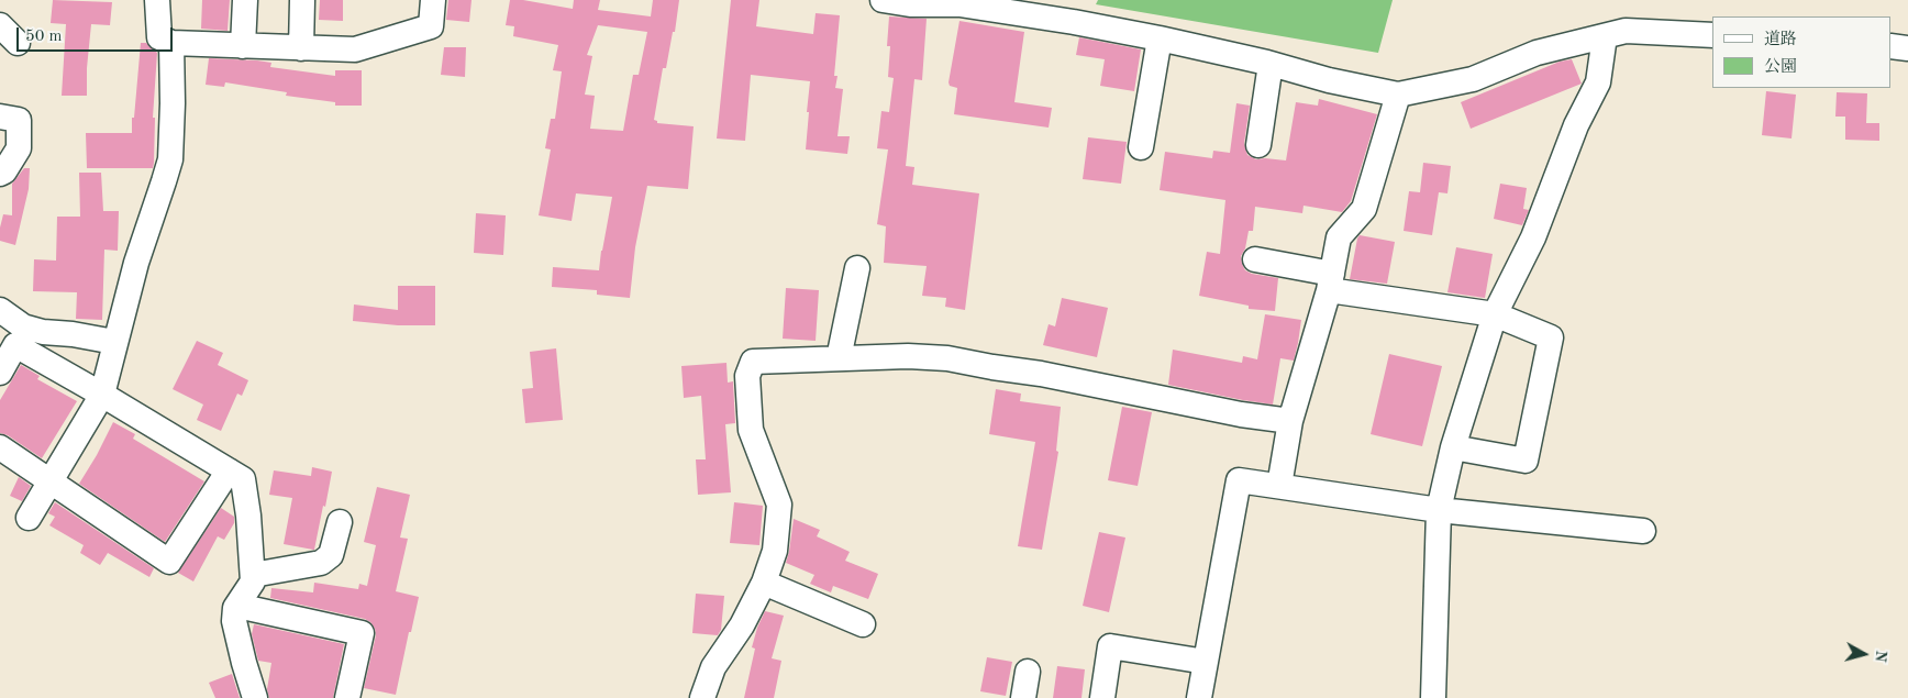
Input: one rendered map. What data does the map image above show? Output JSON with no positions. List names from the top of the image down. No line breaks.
{"legend":["道路","公園"],"scale_bar":"50 m","north":"right"}
